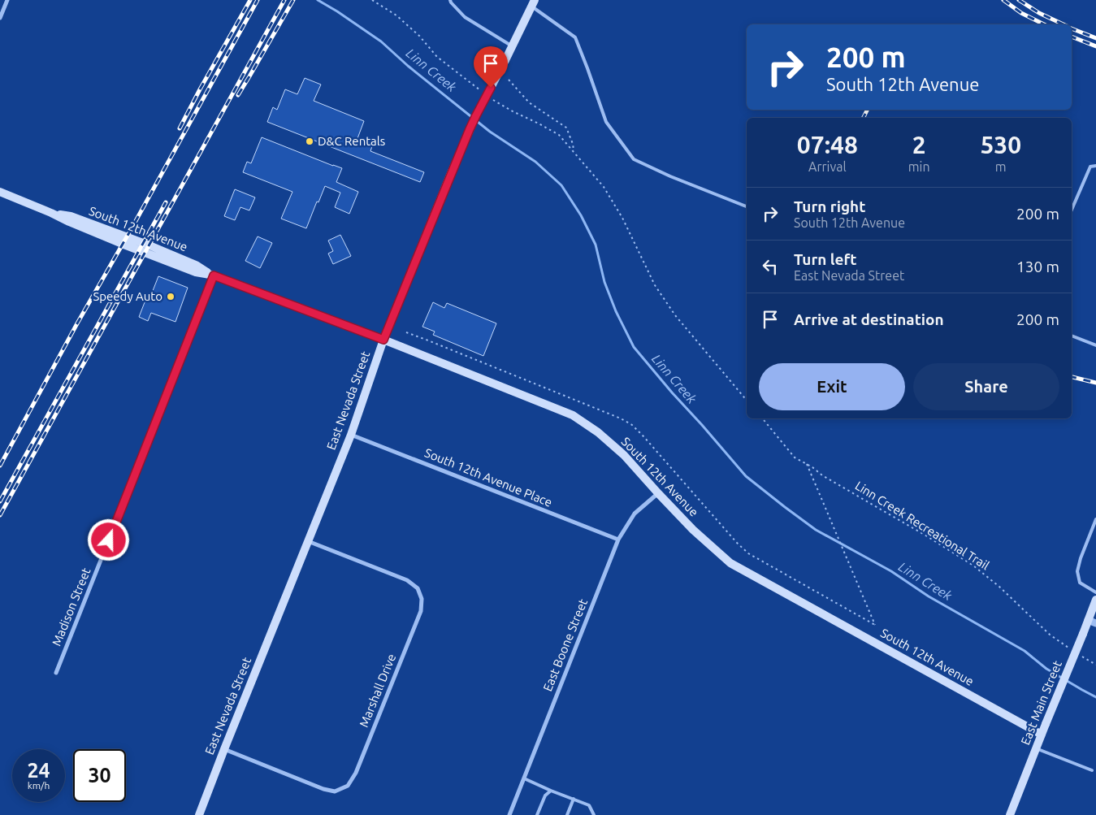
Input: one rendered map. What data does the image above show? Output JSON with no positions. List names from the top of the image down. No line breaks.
{"streets":{"main road":["South 12th Avenue","East Nevada Street","East Main Street"],"street":["South 12th Avenue Place","Madison Street","East Boone Street","Marshall Drive"],"path":["Linn Creek Recreational Trail"]},"crossings":[["South 12th Avenue","East Nevada Street"],["South 12th Avenue","Madison Street"],["South 12th Avenue","East Boone Street"],["South 12th Avenue","East Main Street"],["East Nevada Street","South 12th Avenue Place"],["East Nevada Street","Marshall Drive"],["South 12th Avenue Place","East Boone Street"]],"water":["Linn Creek"],"places":["D&C Rentals","Speedy Auto"],"page":{"turn":["200 m","South 12th Avenue"],"eta":["07:48","Arrival","2","min","530","m"],"list":[{"name":"Turn right","note":"South 12th Avenue","value":"200 m"},{"name":"Turn left","note":"East Nevada Street","value":"130 m"},{"name":"Arrive at destination","value":"200 m"}],"buttons":["Exit","Share"],"speed":"24 km/h","limit":"30"}}
